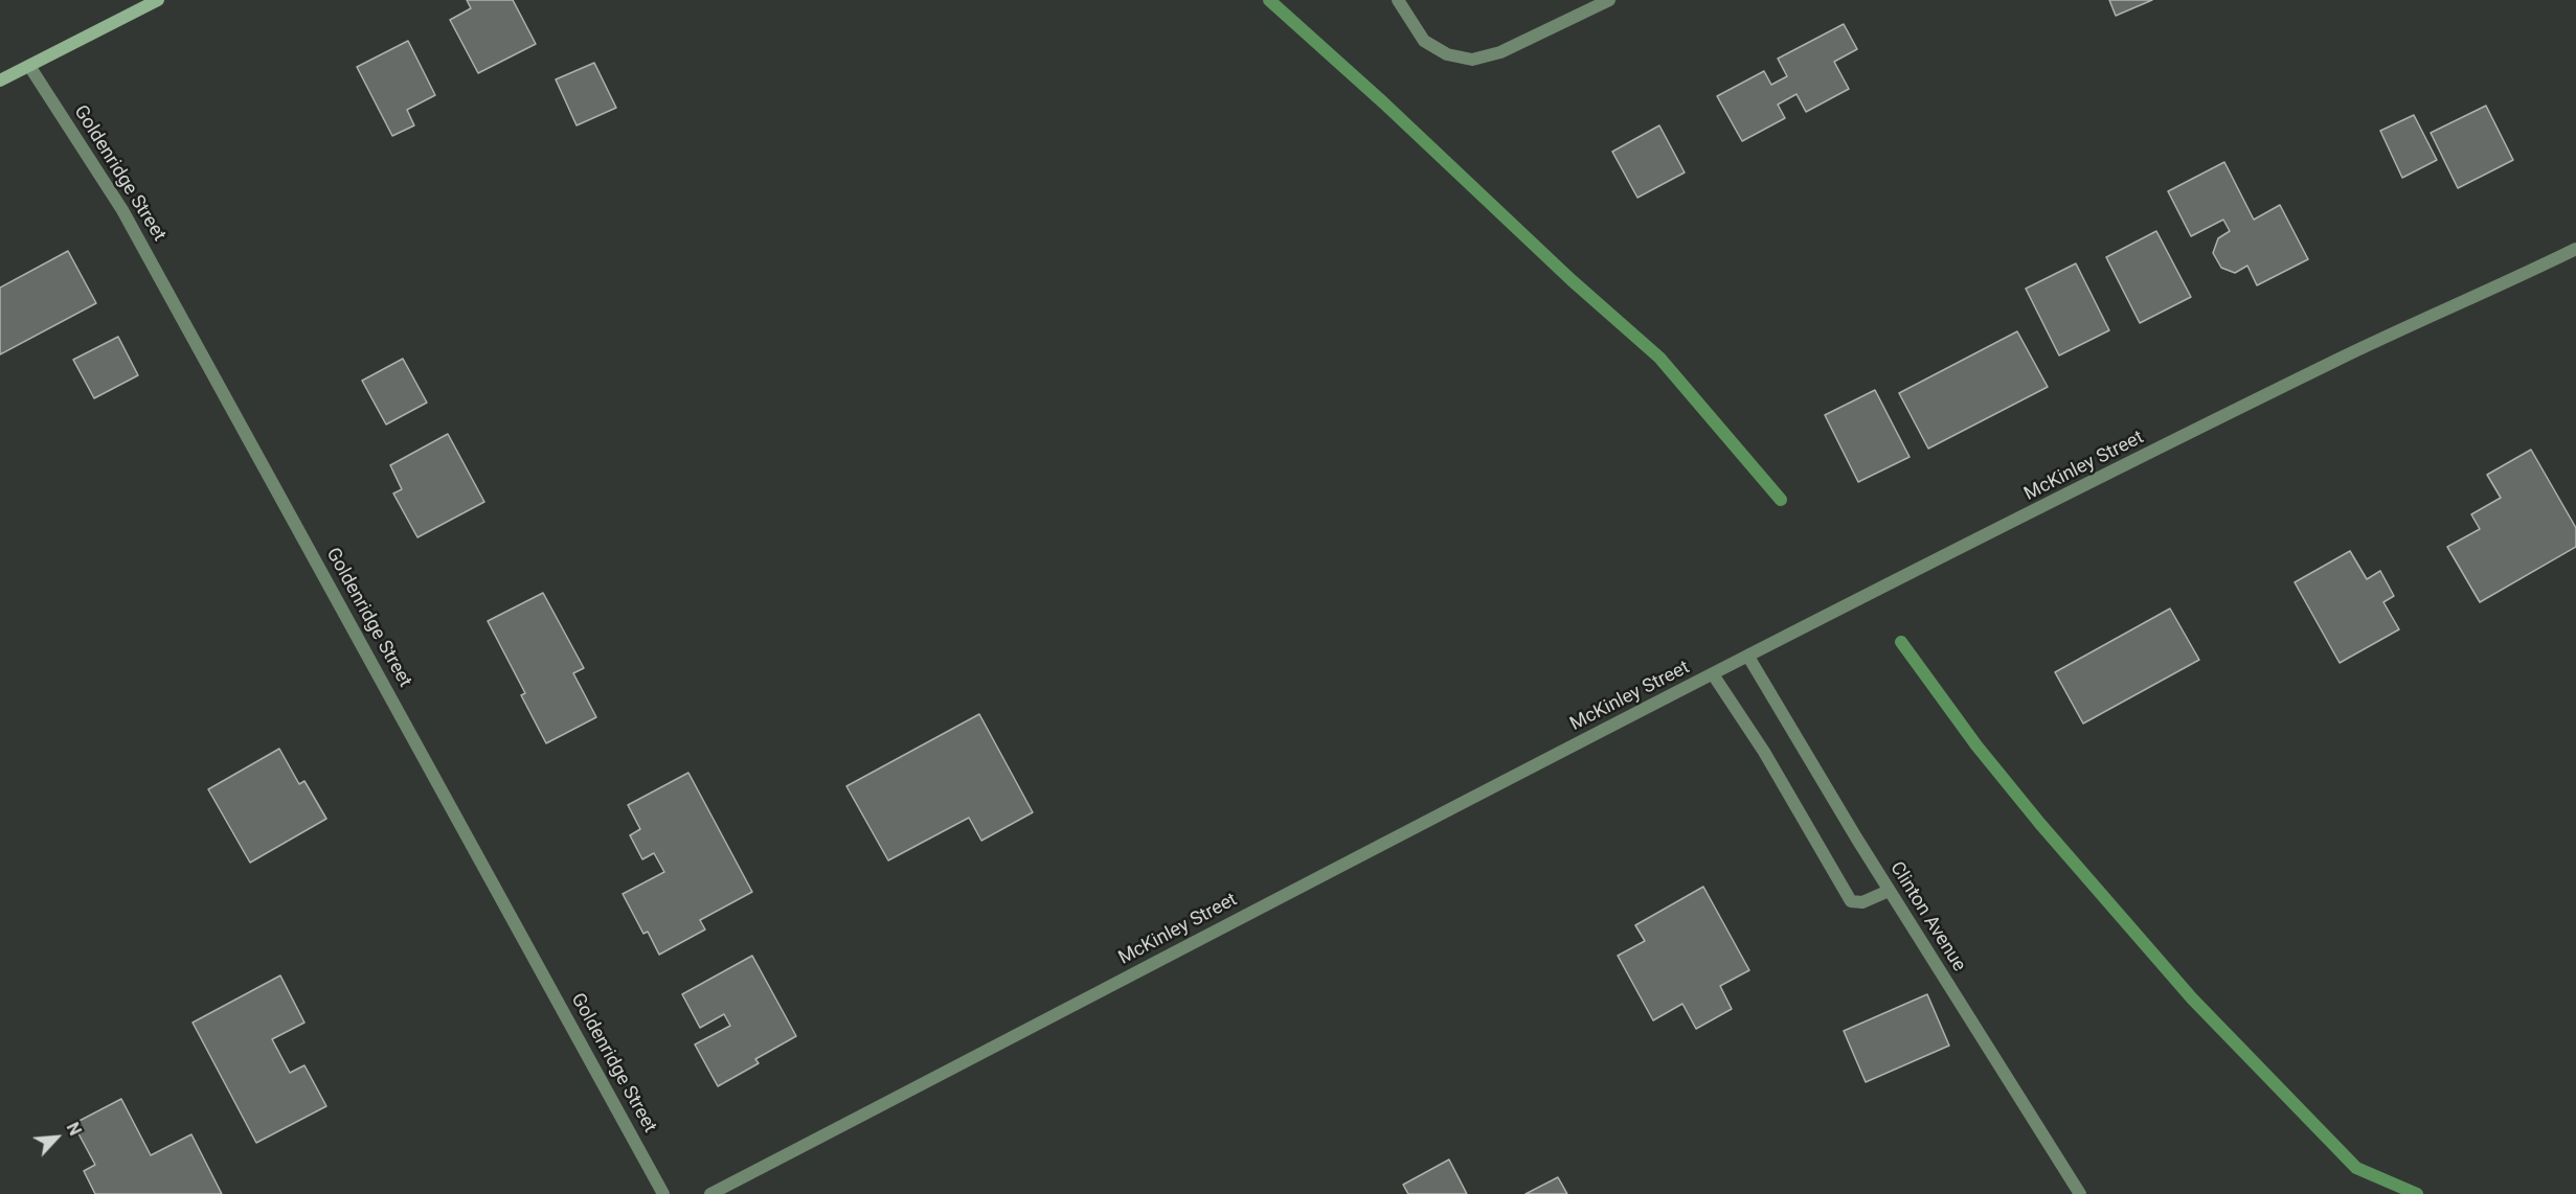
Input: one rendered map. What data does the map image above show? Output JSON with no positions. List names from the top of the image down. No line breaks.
{"streets":{"street":["Goldenridge Street","McKinley Street","Clinton Avenue"]},"crossings":[["McKinley Street","Clinton Avenue"]],"north":"top right"}
